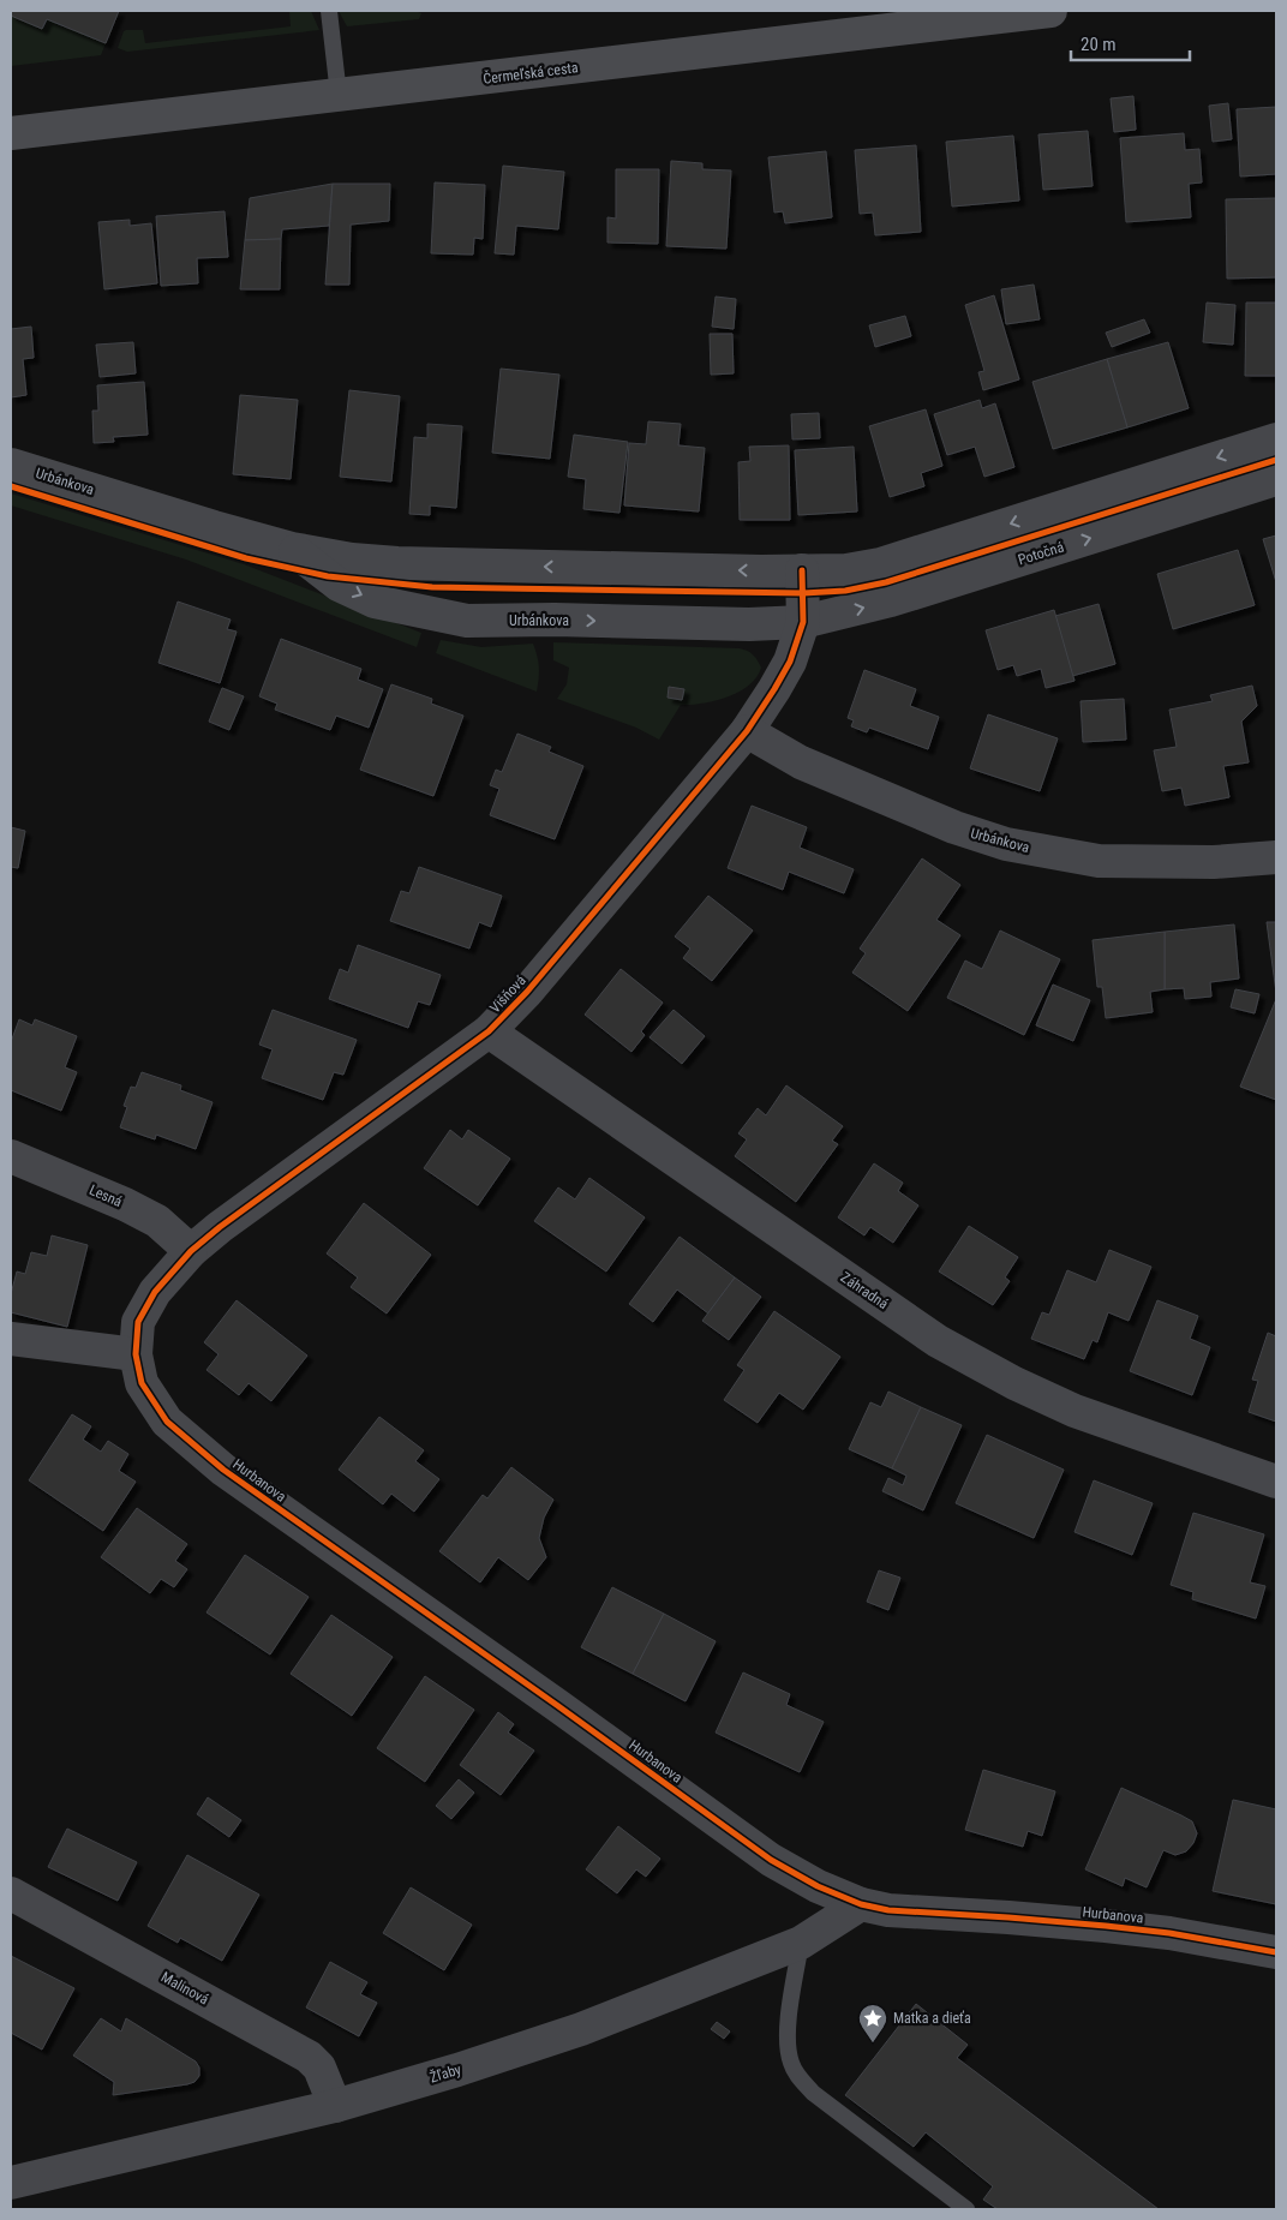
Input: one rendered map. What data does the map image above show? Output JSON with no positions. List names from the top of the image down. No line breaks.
{"streets":{"main road":["Čermeľská cesta"],"street":["Urbánkova","Potočná","Višňová","Lesná","Záhradná","Hurbanova","Malinová","Žľaby"]},"crossings":[["Urbánkova","Potočná"],["Urbánkova","Višňová"],["Potočná","Višňová"],["Višňová","Lesná"],["Višňová","Záhradná"],["Višňová","Hurbanova"],["Hurbanova","Žľaby"],["Malinová","Žľaby"]],"places":{"place":["Matka a dieťa"]},"scale_bar":"20 m"}
